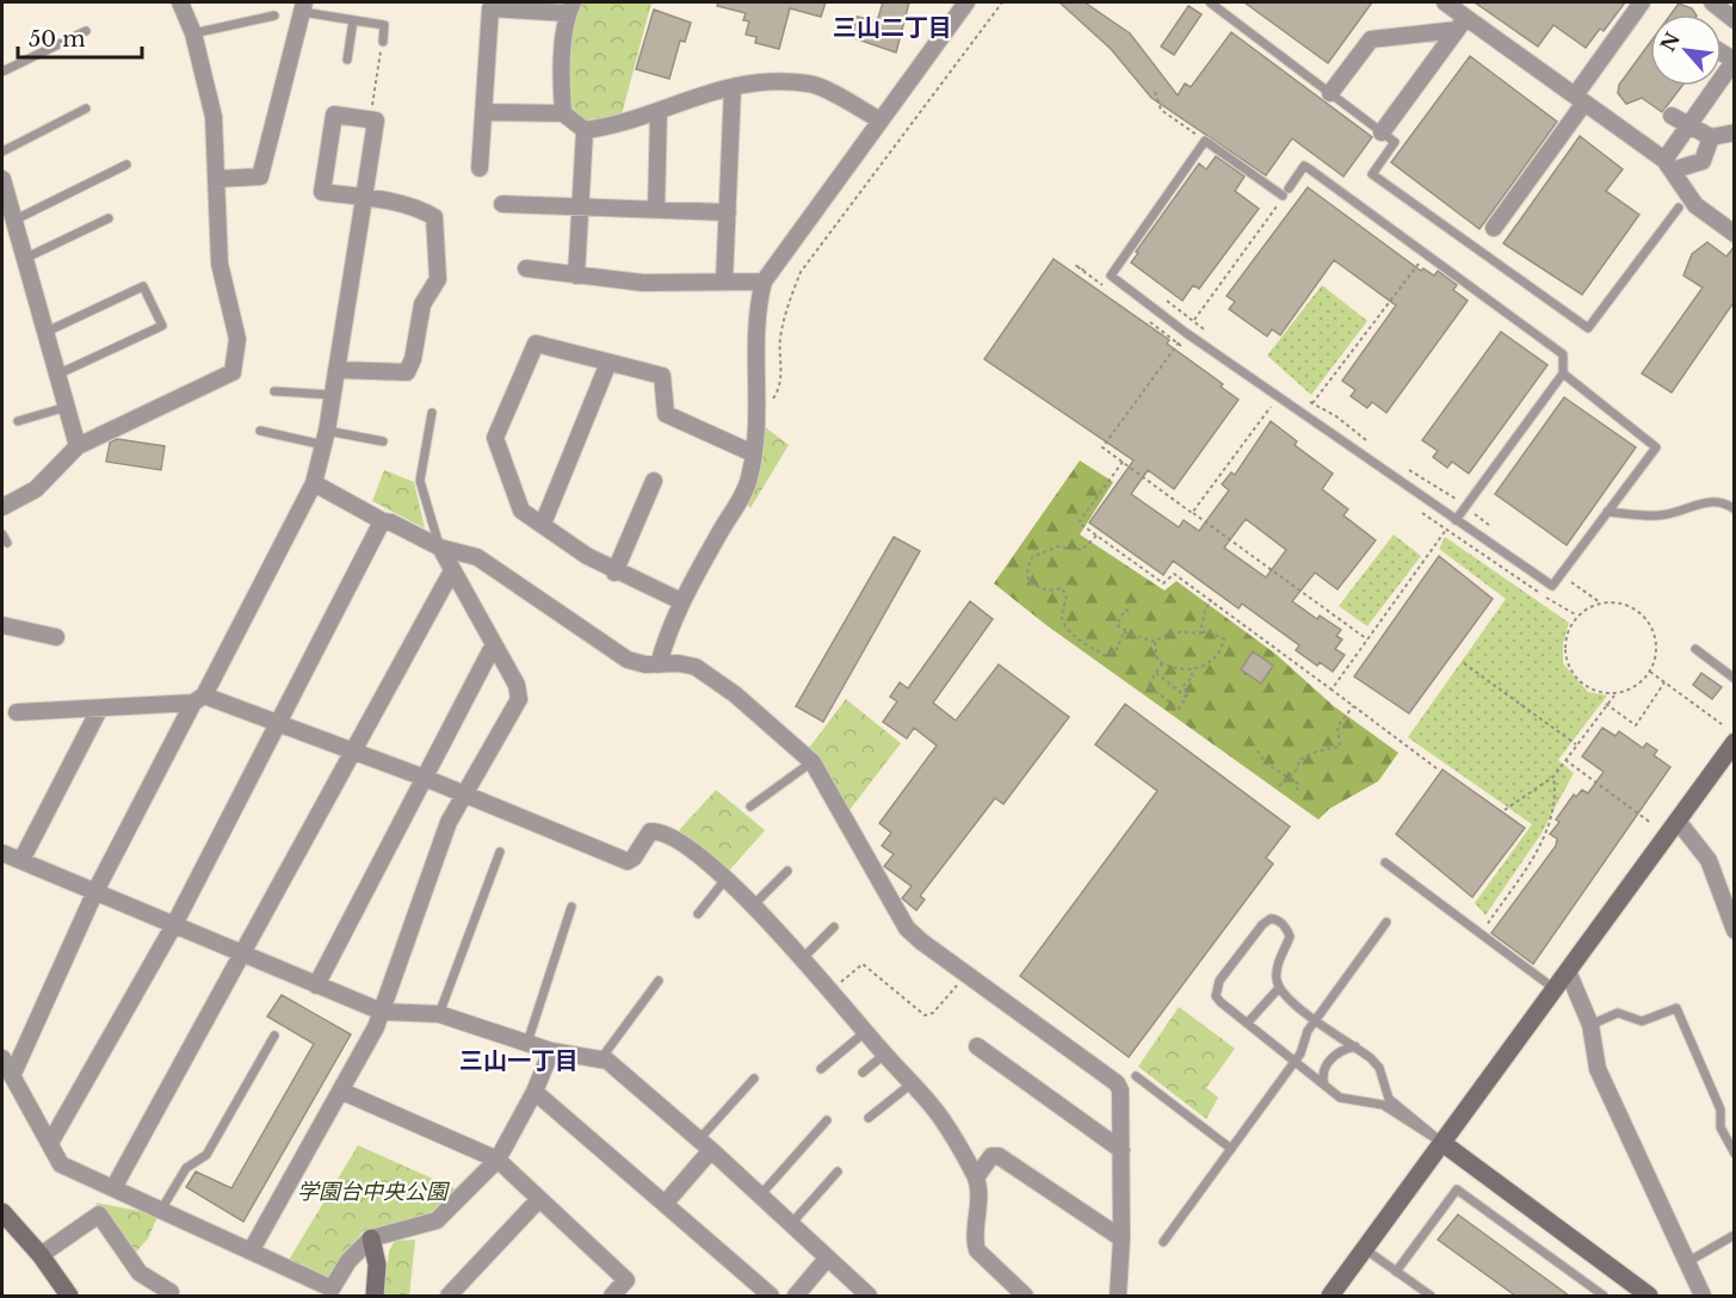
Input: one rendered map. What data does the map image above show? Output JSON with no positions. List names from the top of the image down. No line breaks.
{"districts":["三山二丁目","三山一丁目"],"parks":["学園台中央公園"],"scale_bar":"50 m","north":"top left"}
